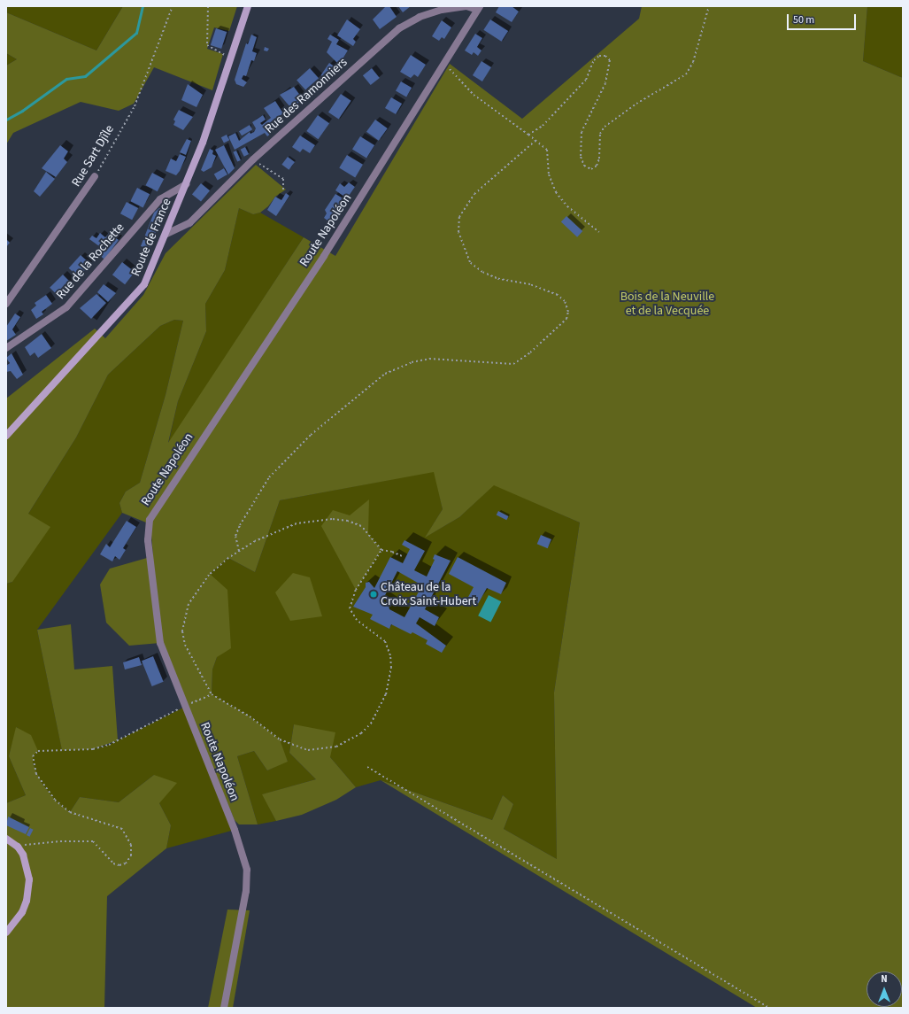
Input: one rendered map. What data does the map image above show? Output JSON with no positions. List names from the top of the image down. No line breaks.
{"streets":{"main road":["Route de France"],"street":["Rue des Ramonniers","Rue Sart Djîle","Route Napoléon","Rue de la Rochette"]},"crossings":[["Rue des Ramonniers","Route Napoléon"],["Rue des Ramonniers","Route de France"],["Route de France","Rue de la Rochette"]],"parks":["Bois de la Neuville et de la Vecquée"],"places":["Château de la Croix Saint-Hubert"],"scale_bar":"50 m","north":"top"}
